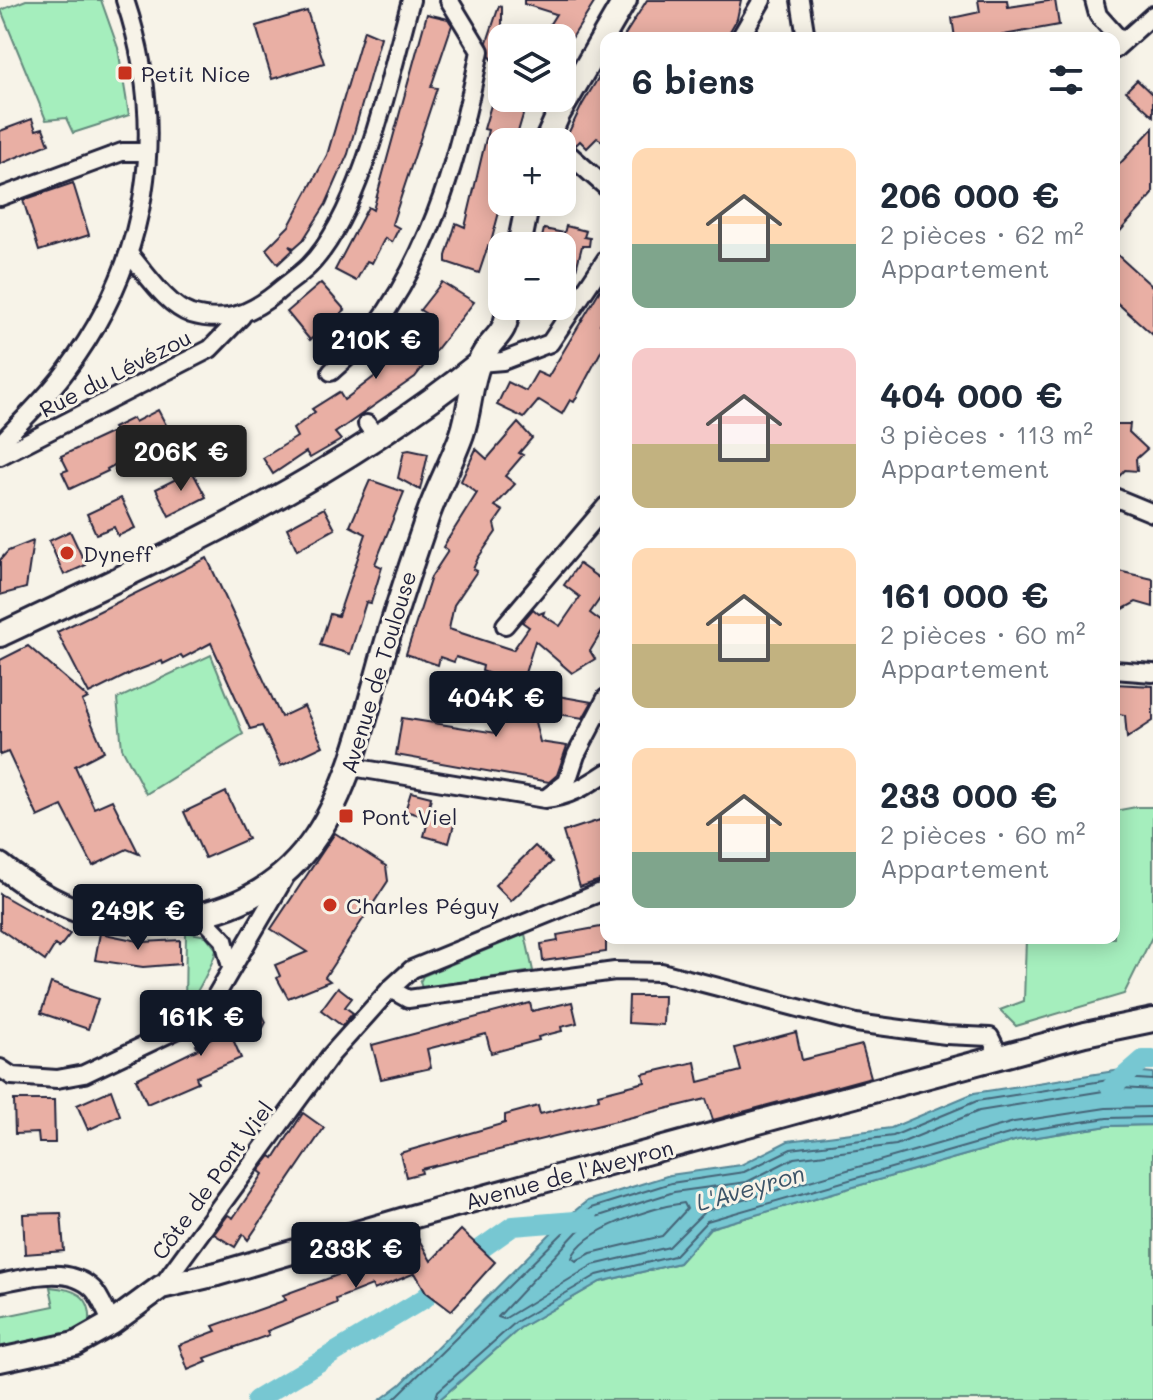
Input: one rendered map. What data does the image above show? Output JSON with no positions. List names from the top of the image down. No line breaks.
{"streets":{"main road":["Avenue de Toulouse","Avenue de l'Aveyron"],"street":["Rue du Lévézou","Côte de Pont Viel"]},"crossings":[["Avenue de l'Aveyron","Côte de Pont Viel"]],"water":["L'Aveyron"],"places":{"transit":["Petit Nice","Pont Viel"],"other":["Dyneff","Charles Péguy"]},"page":{"map_buttons":["+","−"],"heading":"6 biens","list":[{"name":"206 000 €","note":"2 pièces · 62 m² · Appartement"},{"name":"404 000 €","note":"3 pièces · 113 m² · Appartement"},{"name":"161 000 €","note":"2 pièces · 60 m² · Appartement"},{"name":"233 000 €","note":"2 pièces · 60 m² · Appartement"}],"price":["210K €","206K €","404K €","249K €","161K €","233K €"]}}
